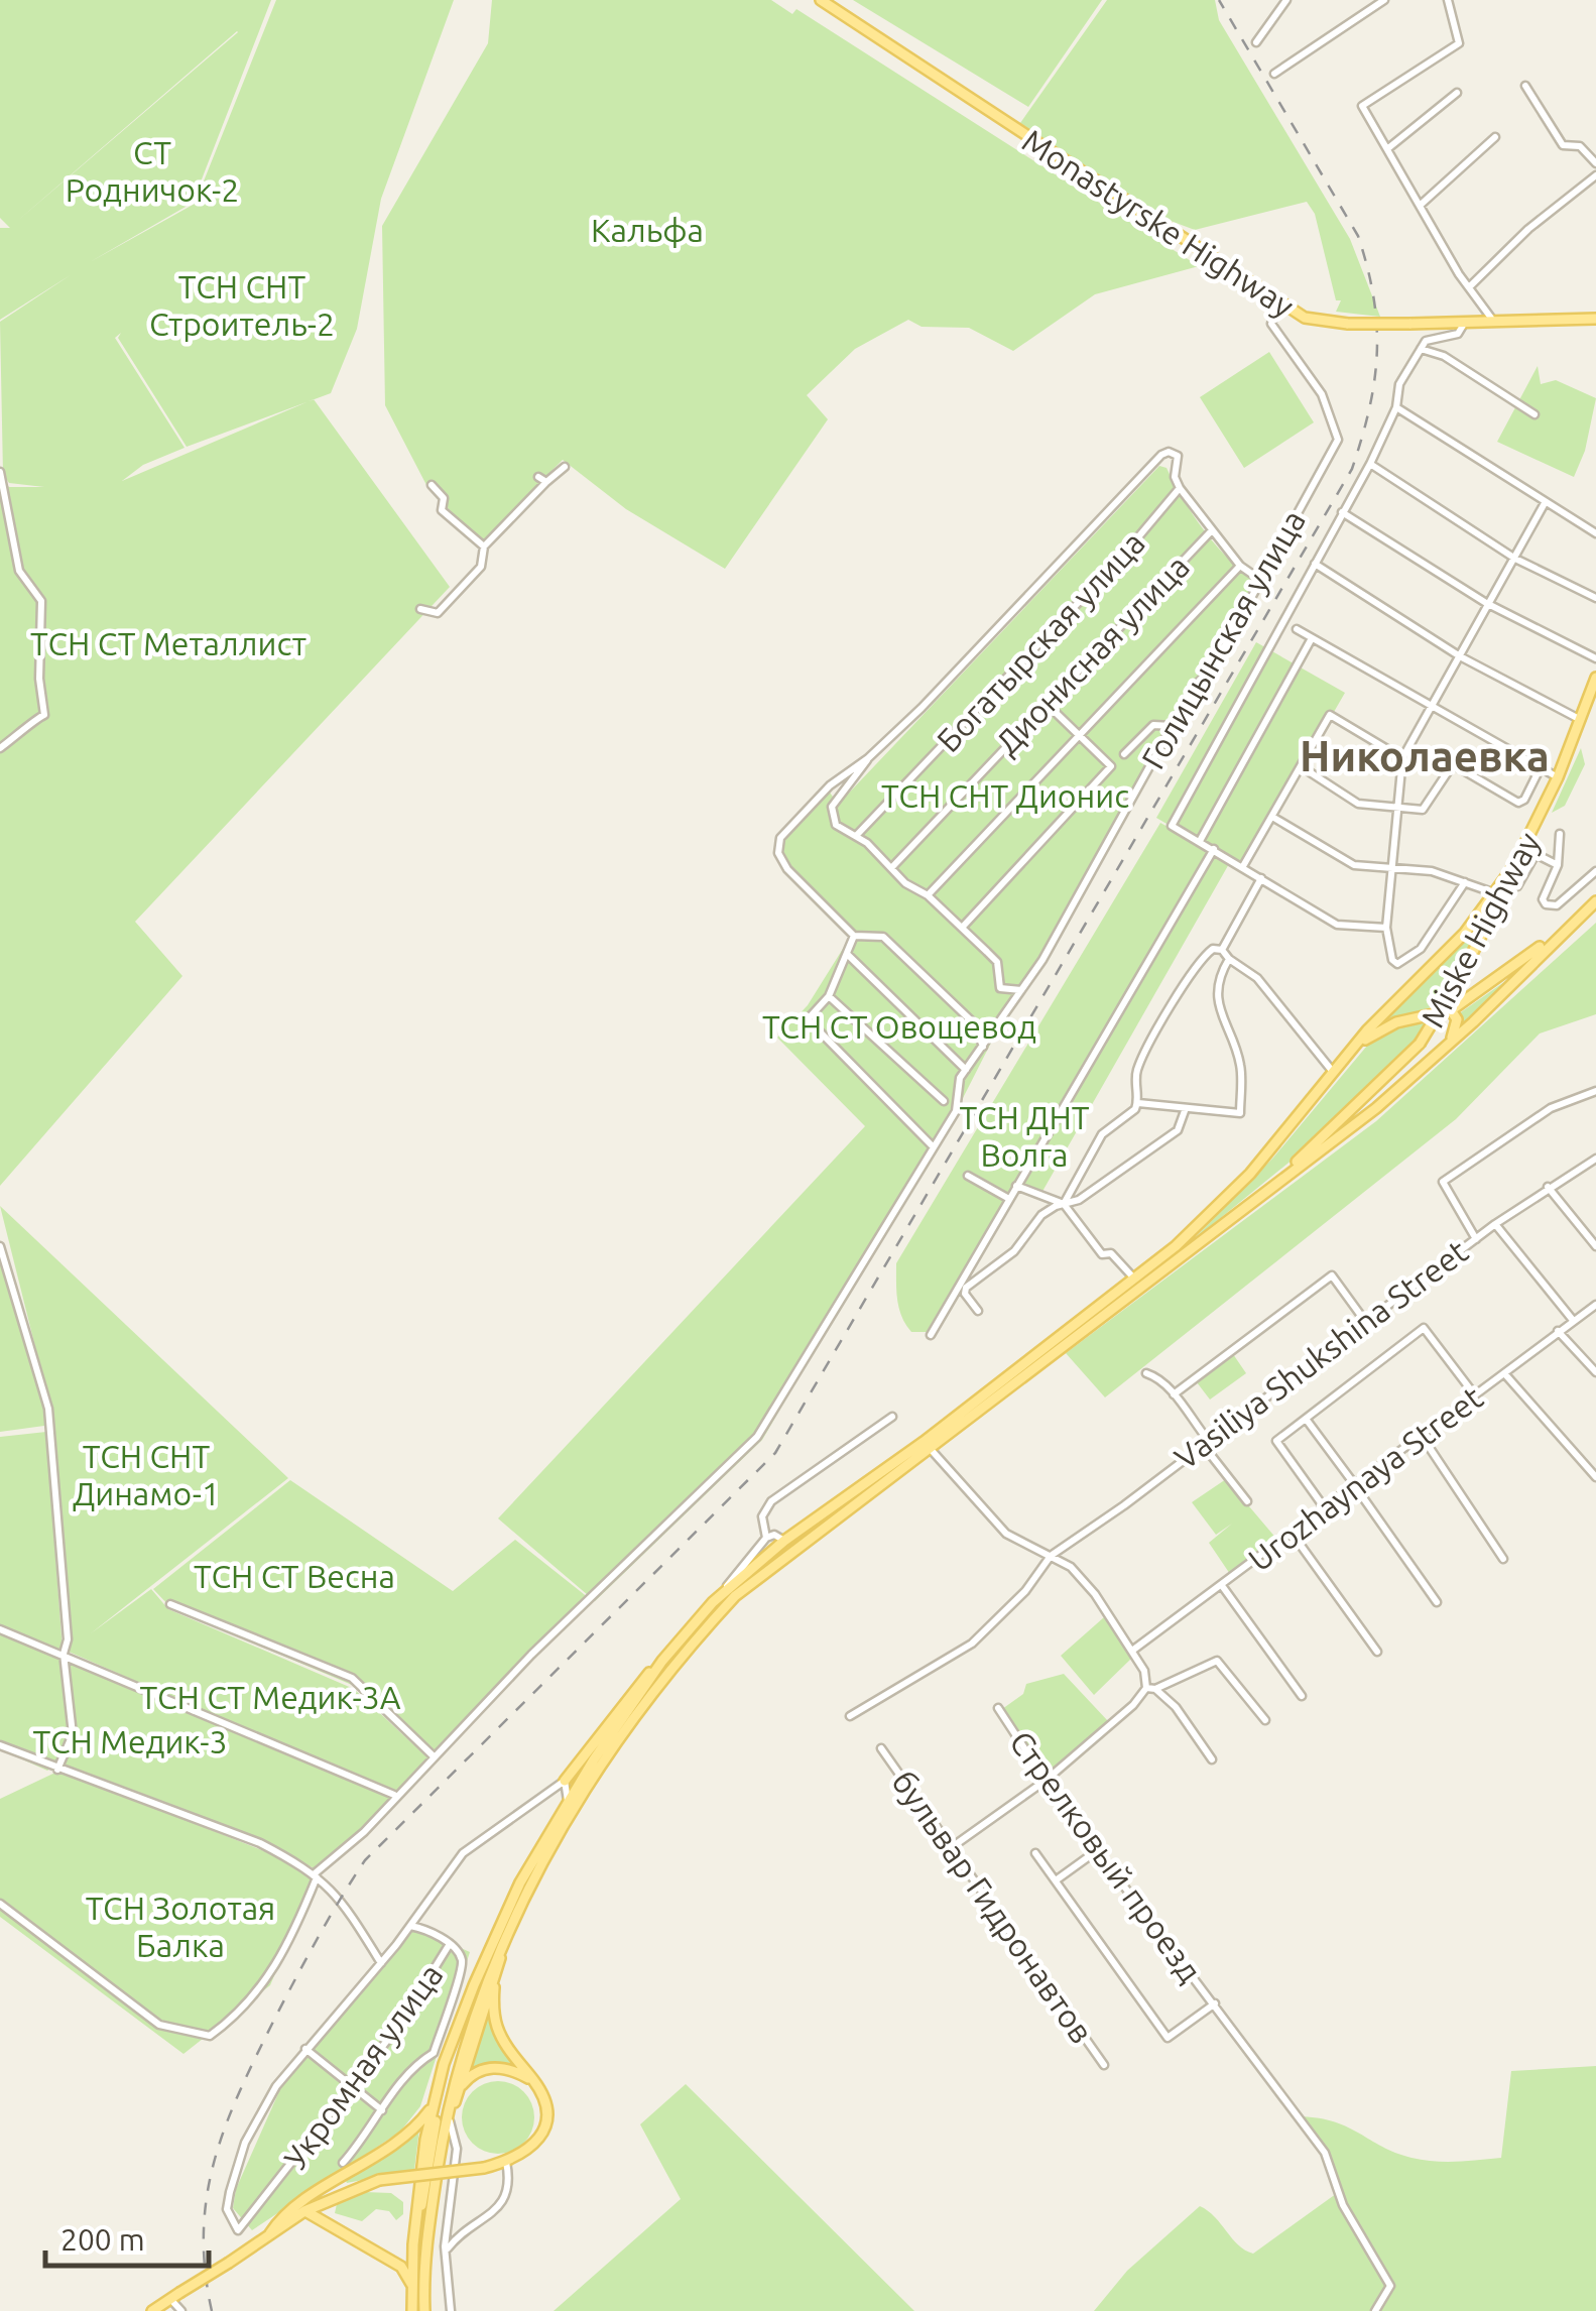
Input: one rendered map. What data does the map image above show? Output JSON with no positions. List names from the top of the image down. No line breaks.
{"streets":{"main road":["Monastyrske Highway","Miske Highway"],"street":["Голицынская улица","Богатырская улица","Дионисная улица","Vasiliya Shukshina Street","Urozhaynaya Street","Стрелковый проезд","бульвар Гидронавтов","Укромная улица"]},"crossings":[["Monastyrske Highway","Голицынская улица"]],"districts":["Николаевка"],"parks":["СТ Родничок-2","Кальфа","ТСН СНТ Строитель-2","ТСН СТ Металлист","ТСН СНТ Дионис","ТСН СТ Овощевод","ТСН ДНТ Волга","ТСН СНТ Динамо-1","ТСН СТ Весна","ТСН СТ Медик-3А","ТСН Медик-3","ТСН Золотая Балка"],"scale_bar":"200 m"}
